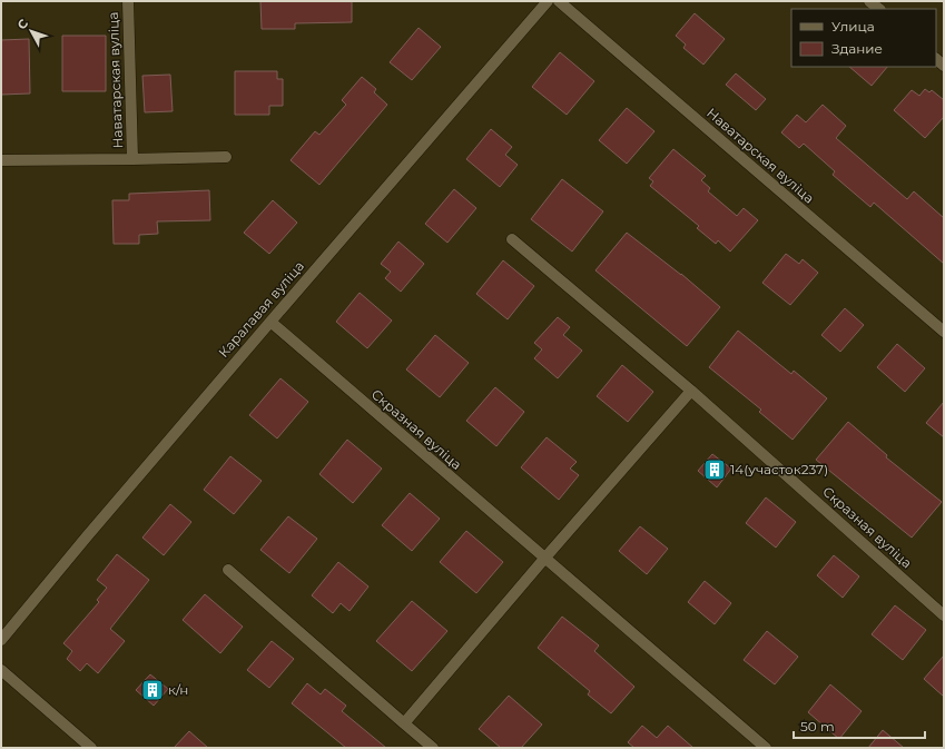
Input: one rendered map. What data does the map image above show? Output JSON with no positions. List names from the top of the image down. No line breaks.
{"streets":{"street":["Наватарская вуліца","Каралавая вуліца","Скразная вуліца"]},"crossings":[["Каралавая вуліца","Скразная вуліца"]],"places":{"building":["14(участок237)","к/н"]},"legend":["Улица","Здание"],"scale_bar":"50 m","north":"top left"}
